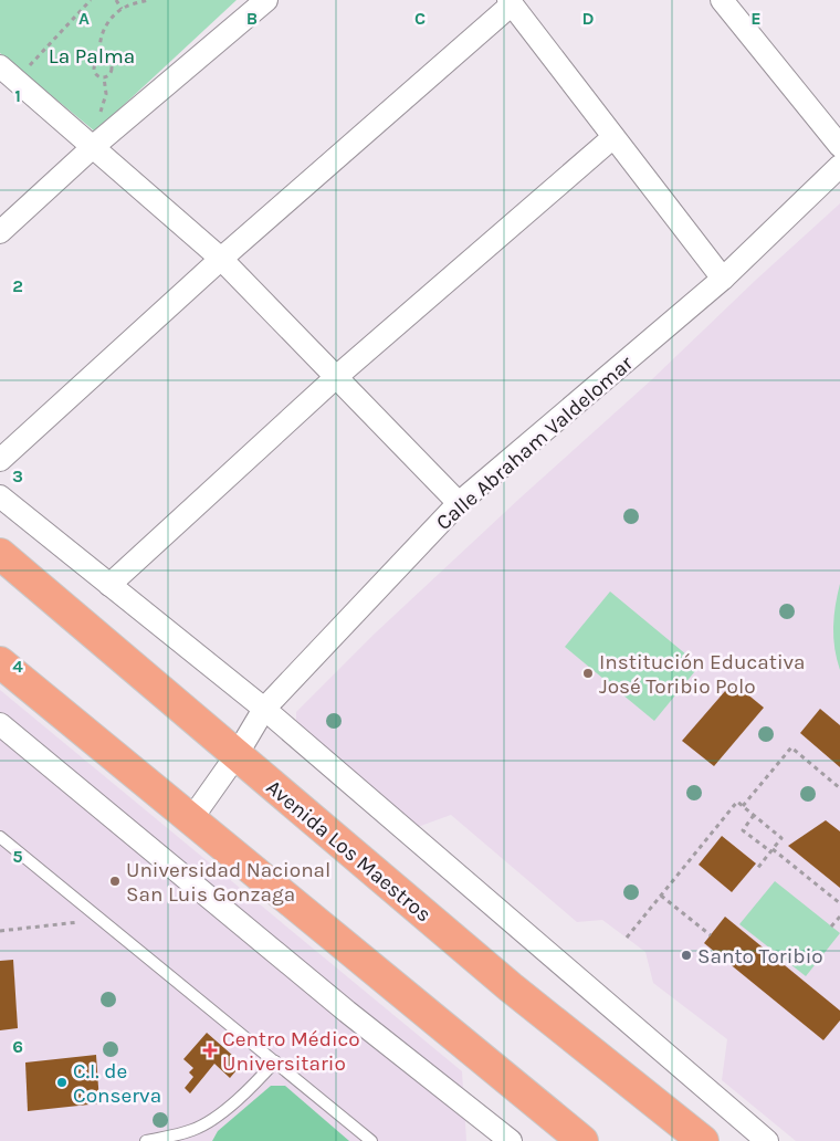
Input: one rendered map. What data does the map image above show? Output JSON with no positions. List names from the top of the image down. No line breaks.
{"streets":{"highway":["Avenida Los Maestros"],"street":["Calle Abraham Valdelomar"]},"crossings":[["Calle Abraham Valdelomar","Avenida Los Maestros"]],"parks":["La Palma"],"places":{"other":["Institución Educativa José Toribio Polo","Universidad Nacional San Luis Gonzaga","Santo Toribio","C.I. de Conserva"],"health":["Centro Médico Universitario"]},"grid":{"columns":["A","B","C","D","E"],"rows":["1","2","3","4","5","6"]}}
